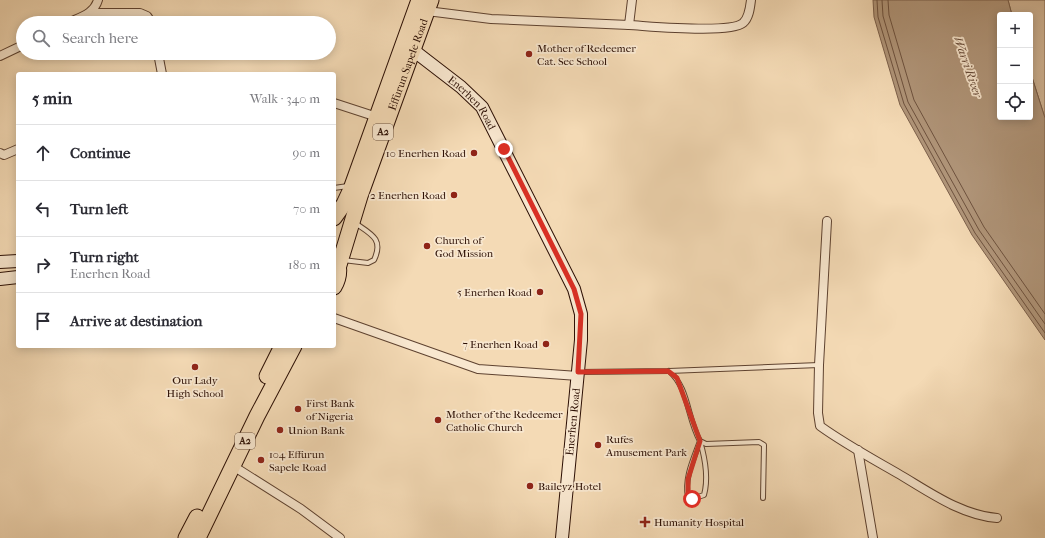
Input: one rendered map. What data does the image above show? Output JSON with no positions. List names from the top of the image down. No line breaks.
{"streets":{"highway":["Effurun Sapele Road","A2"],"street":["Enerhen Road"]},"crossings":[["Effurun Sapele Road","Enerhen Road"],["Effurun Sapele Road","A2"]],"water":["Warri River"],"places":{"other":["Mother of Redeemer Cat. Sec School","10 Enerhen Road","2 Enerhen Road","Church of God Mission","5 Enerhen Road","7 Enerhen Road","Our Lady High School","First Bank of Nigeria","Mother of the Redeemer Catholic Church","Union Bank","Rufes Amusement Park","104 Effurun Sapele Road","Baileyz Hotel"],"health":["Humanity Hospital"]},"page":{"map_buttons":["+","−"],"search":"Search here","heading":["5 min","Walk · 340 m"],"list":[["Continue","90 m"],["Turn left","70 m"],["Turn right","Enerhen Road","180 m"],"Arrive at destination"]}}
